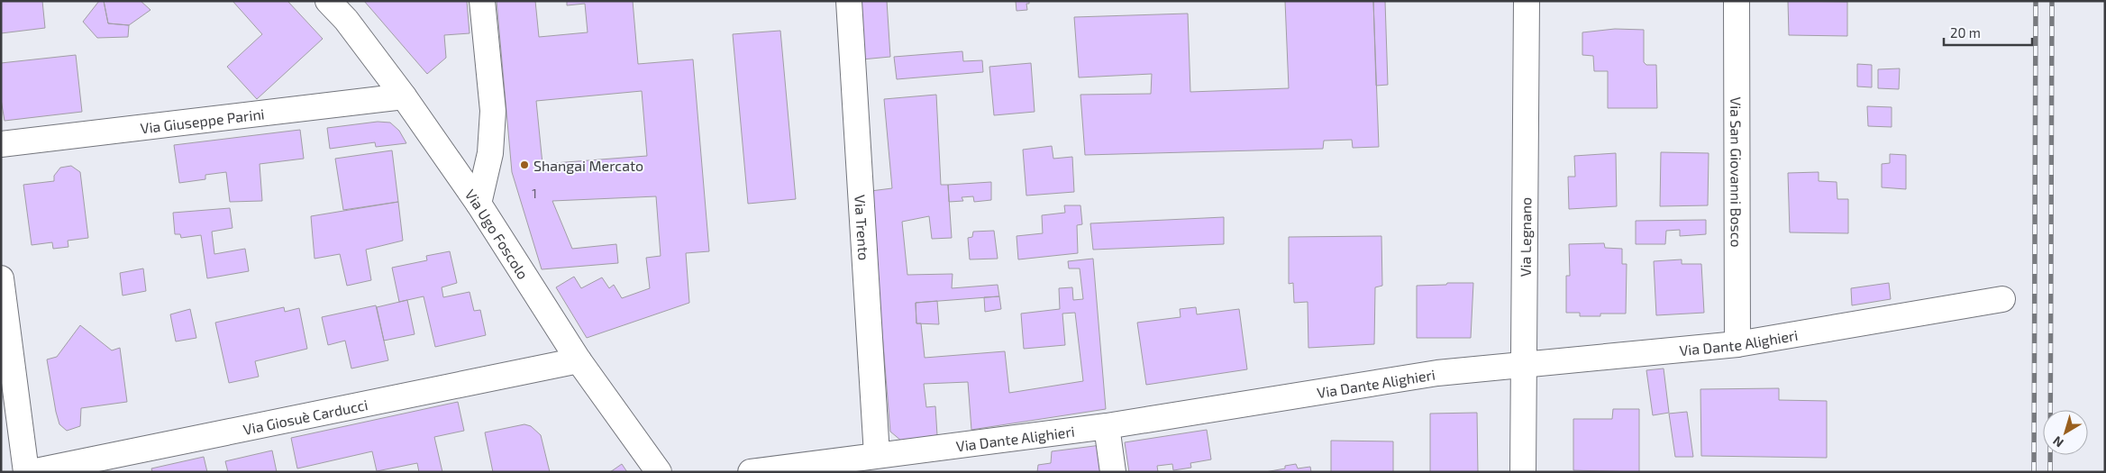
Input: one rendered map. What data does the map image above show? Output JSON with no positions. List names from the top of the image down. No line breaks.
{"streets":{"street":["Via Giuseppe Parini","Via San Giovanni Bosco","Via Trento","Via Ugo Foscolo","Via Legnano","Via Dante Alighieri","Via Giosuè Carducci"]},"crossings":[["Via Giuseppe Parini","Via Ugo Foscolo"],["Via San Giovanni Bosco","Via Dante Alighieri"],["Via Trento","Via Dante Alighieri"],["Via Ugo Foscolo","Via Giosuè Carducci"],["Via Legnano","Via Dante Alighieri"]],"places":["Shangai Mercato"],"house_numbers":["1"],"scale_bar":"20 m","north":"bottom left"}
